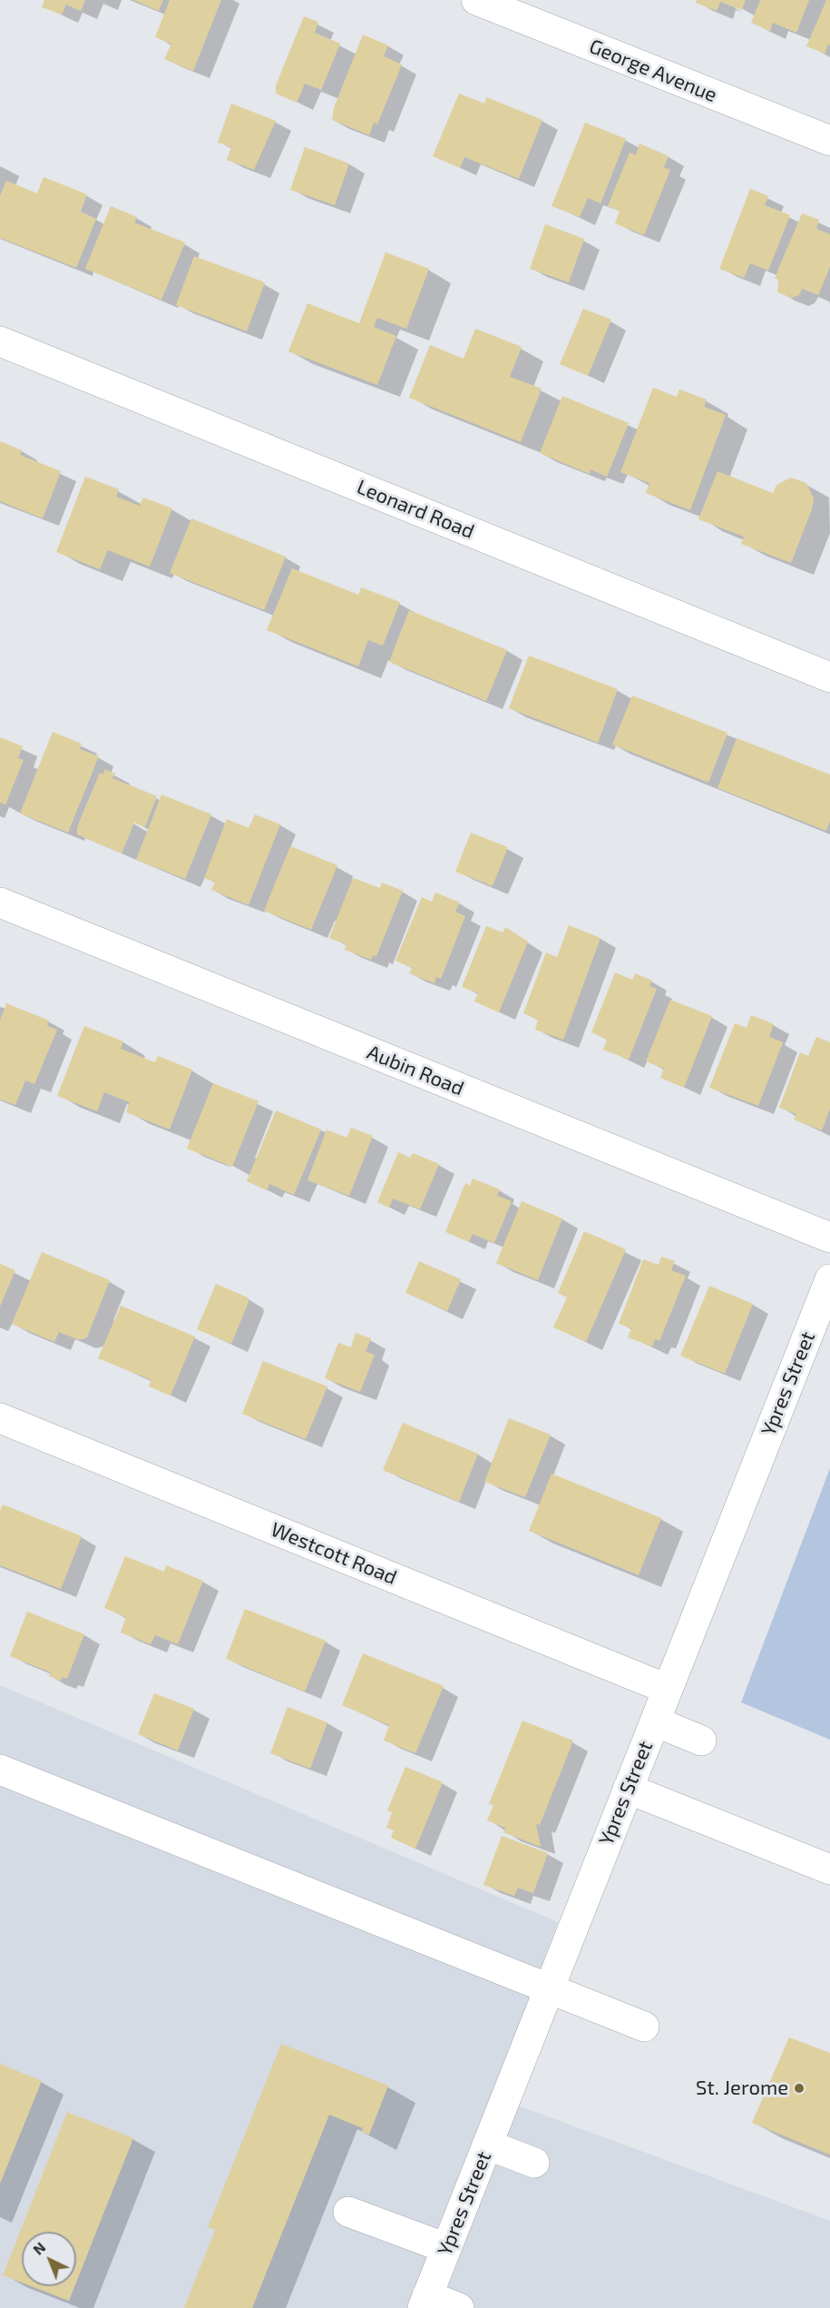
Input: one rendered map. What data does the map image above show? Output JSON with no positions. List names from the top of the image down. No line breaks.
{"streets":{"street":["George Avenue","Leonard Road","Aubin Road","Ypres Street","Westcott Road"]},"crossings":[["Ypres Street","Westcott Road"]],"places":["St. Jerome"],"north":"top left"}
